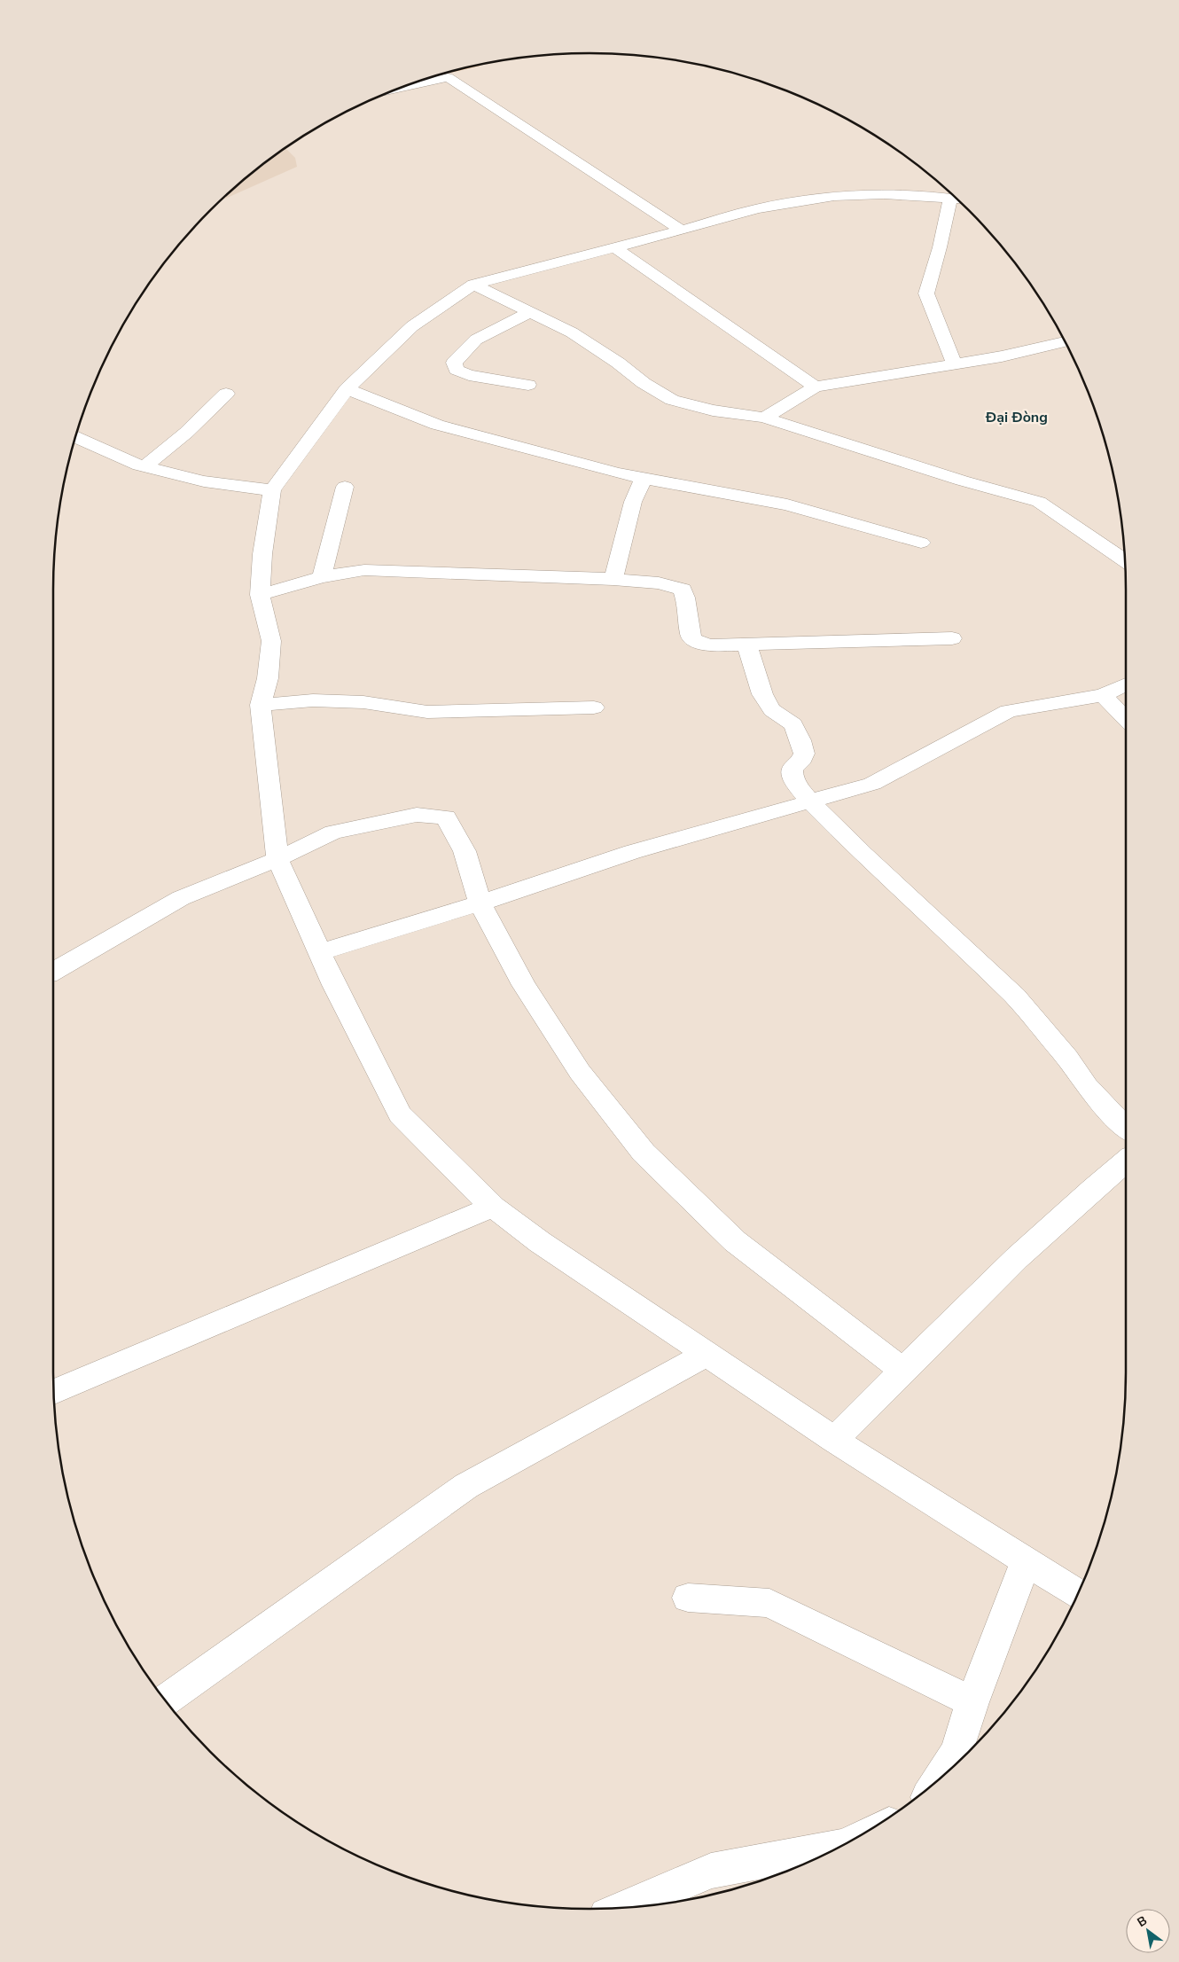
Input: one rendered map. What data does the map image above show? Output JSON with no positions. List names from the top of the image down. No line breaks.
{"districts":["Đại Đòng"],"north":"top left"}
